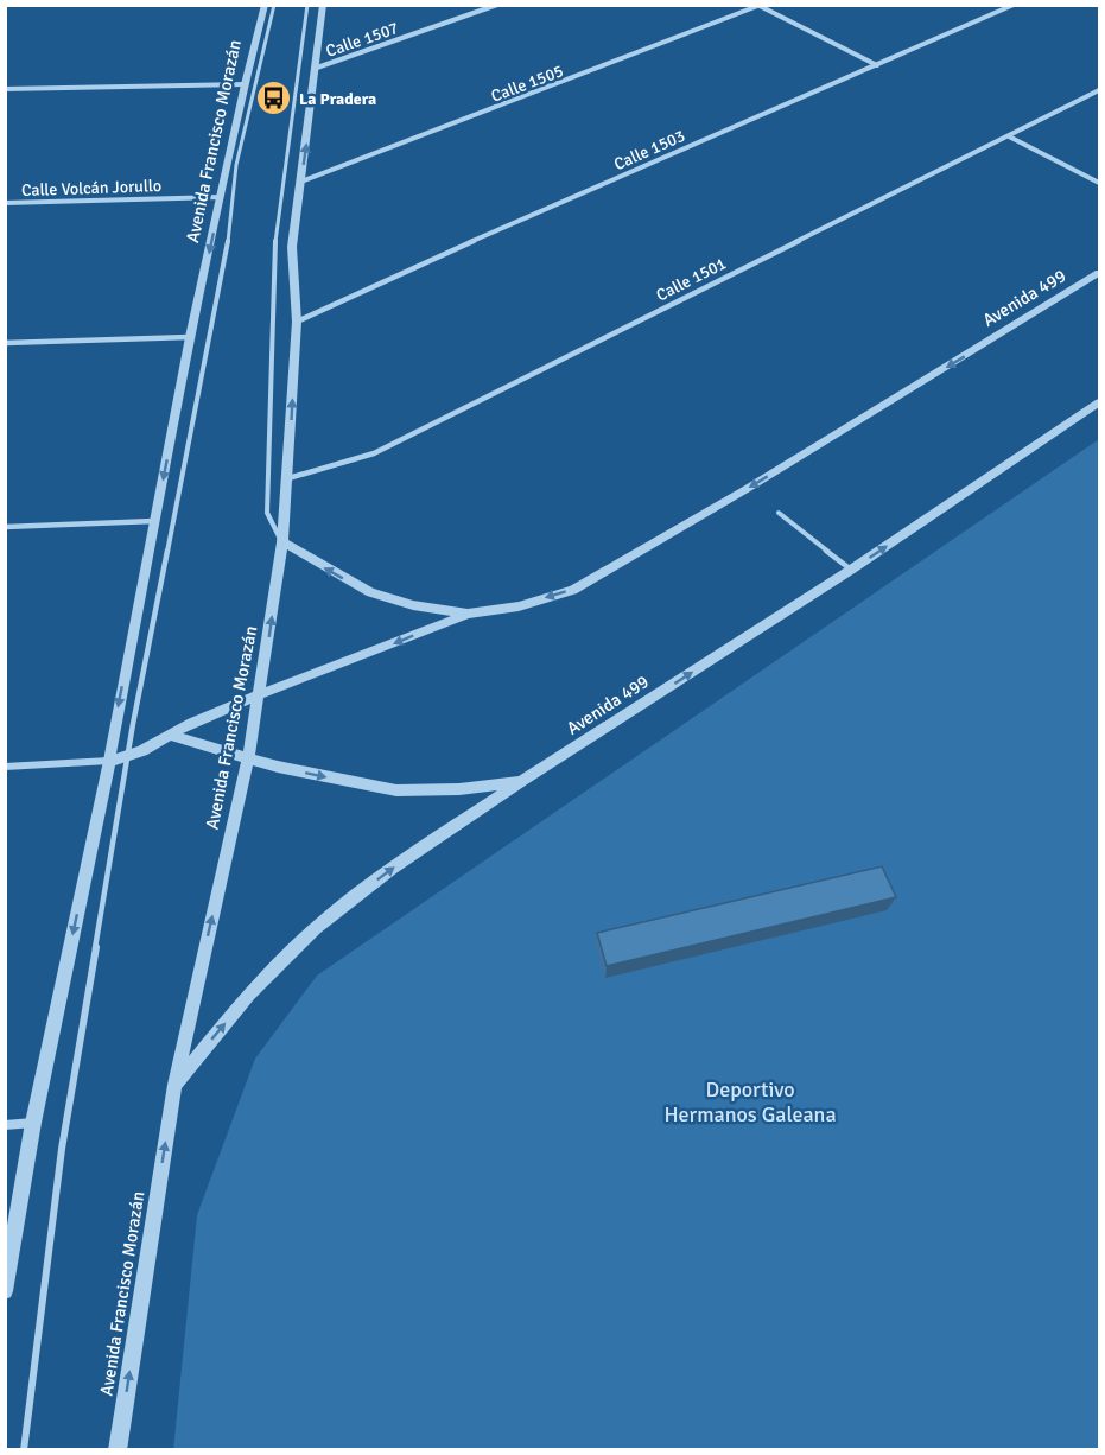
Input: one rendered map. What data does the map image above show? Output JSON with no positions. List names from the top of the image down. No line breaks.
{"streets":{"street":["Calle 1507","Calle 1505","Avenida Francisco Morazán","Calle 1503","Calle Volcán Jorullo","Calle 1501","Avenida 499"]},"crossings":[["Calle 1507","Avenida Francisco Morazán"],["Calle 1505","Avenida Francisco Morazán"],["Avenida Francisco Morazán","Calle 1503"],["Avenida Francisco Morazán","Calle Volcán Jorullo"],["Avenida Francisco Morazán","Calle 1501"],["Avenida Francisco Morazán","Avenida 499"]],"parks":["Deportivo Hermanos Galeana"],"places":{"bus stop":["La Pradera"]}}
